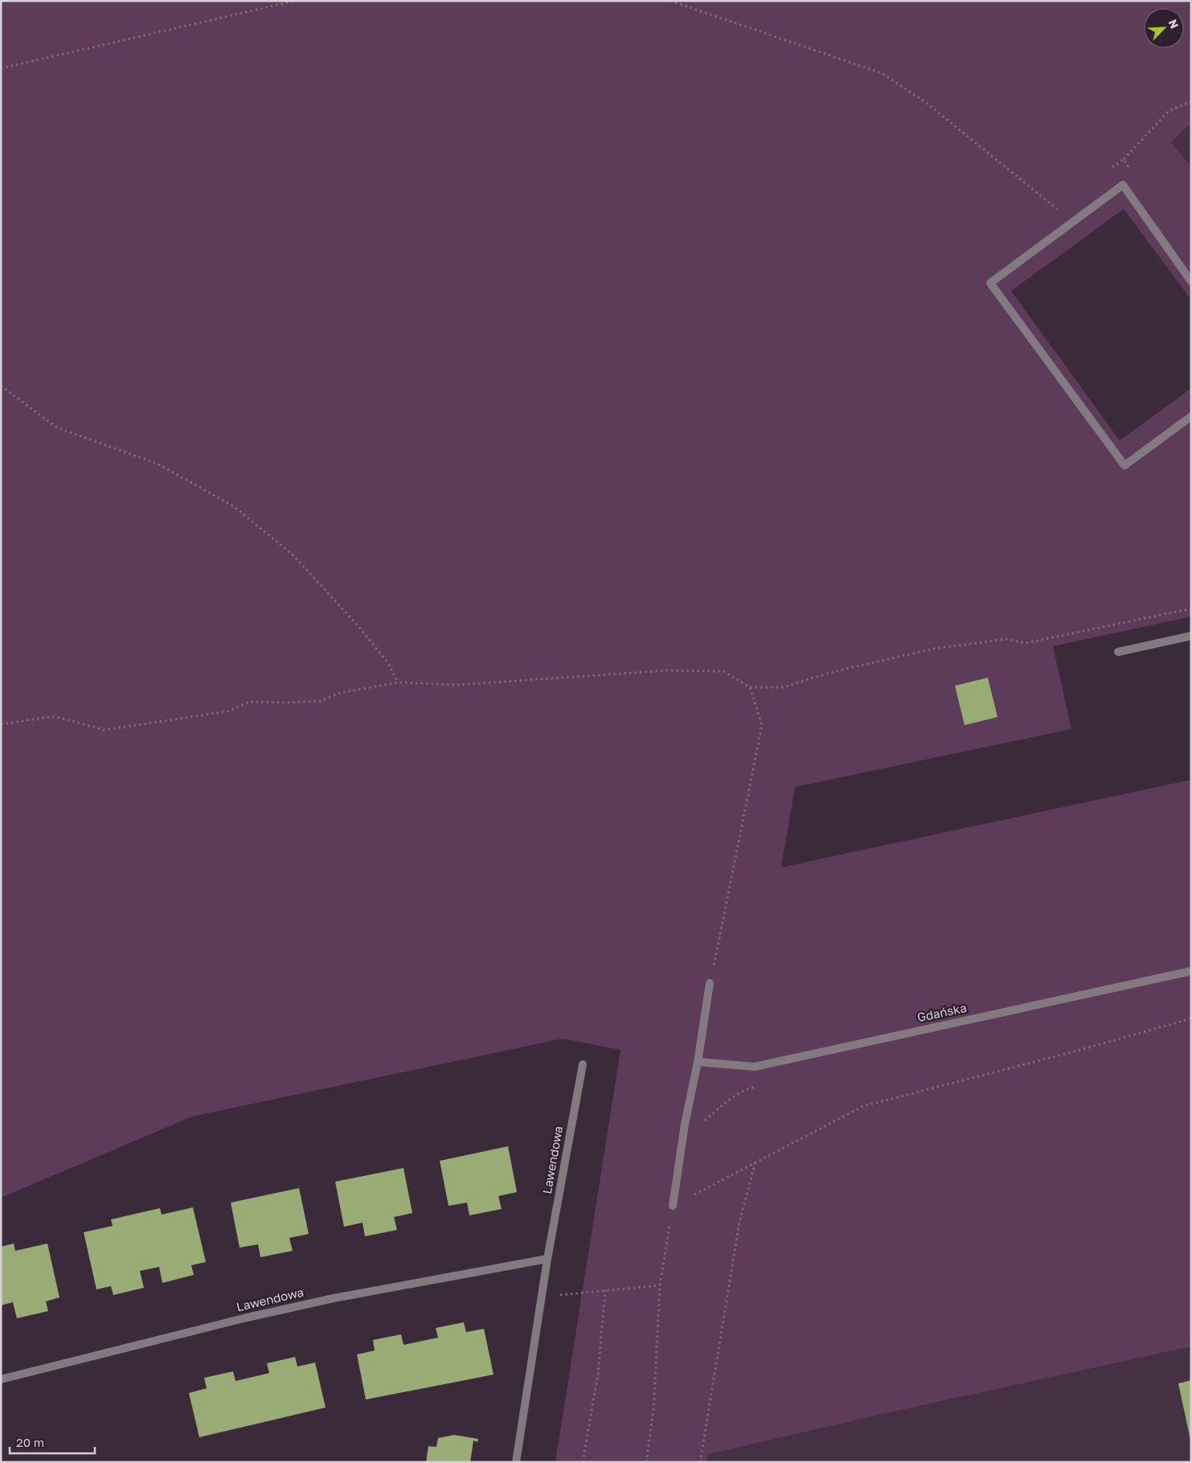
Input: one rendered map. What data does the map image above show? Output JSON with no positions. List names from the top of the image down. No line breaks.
{"streets":{"street":["Gdańska","Lawendowa"]},"scale_bar":"20 m","north":"top right"}
